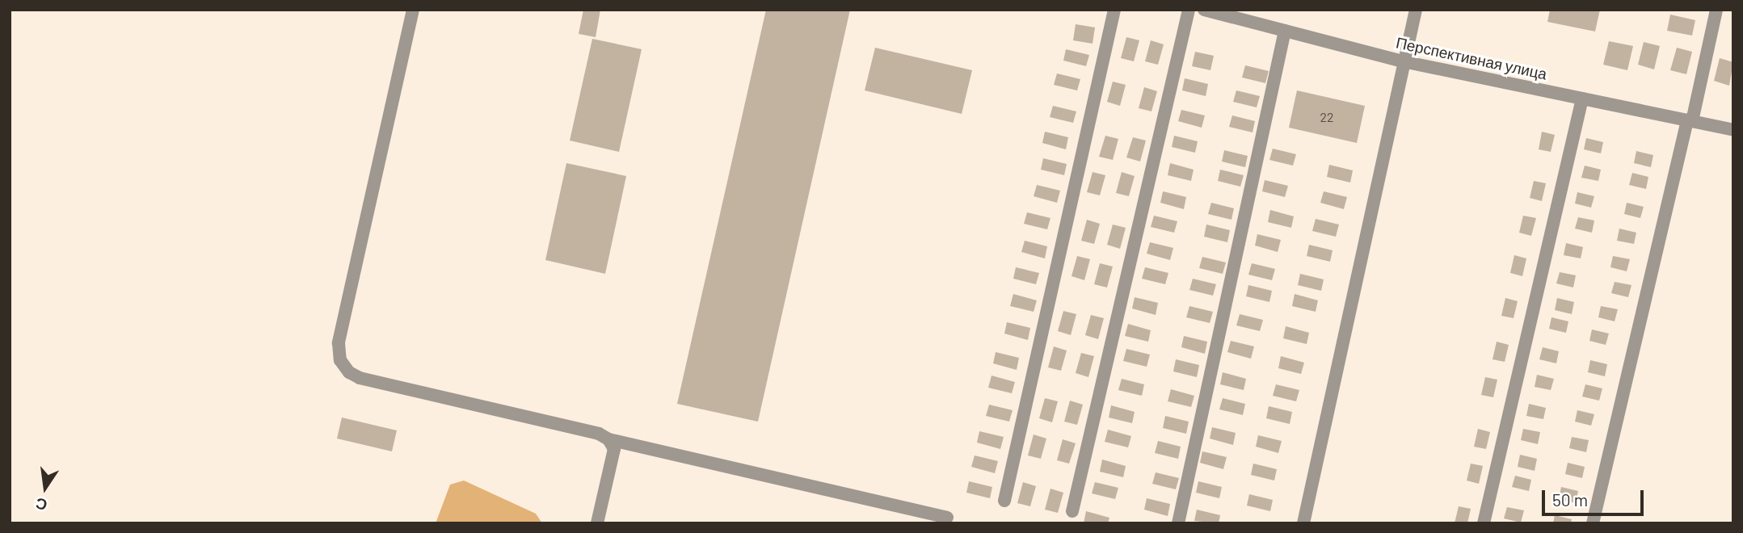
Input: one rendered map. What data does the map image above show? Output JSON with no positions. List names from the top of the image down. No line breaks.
{"streets":{"street":["Перспективная улица"]},"house_numbers":["22"],"scale_bar":"50 m","north":"bottom"}
